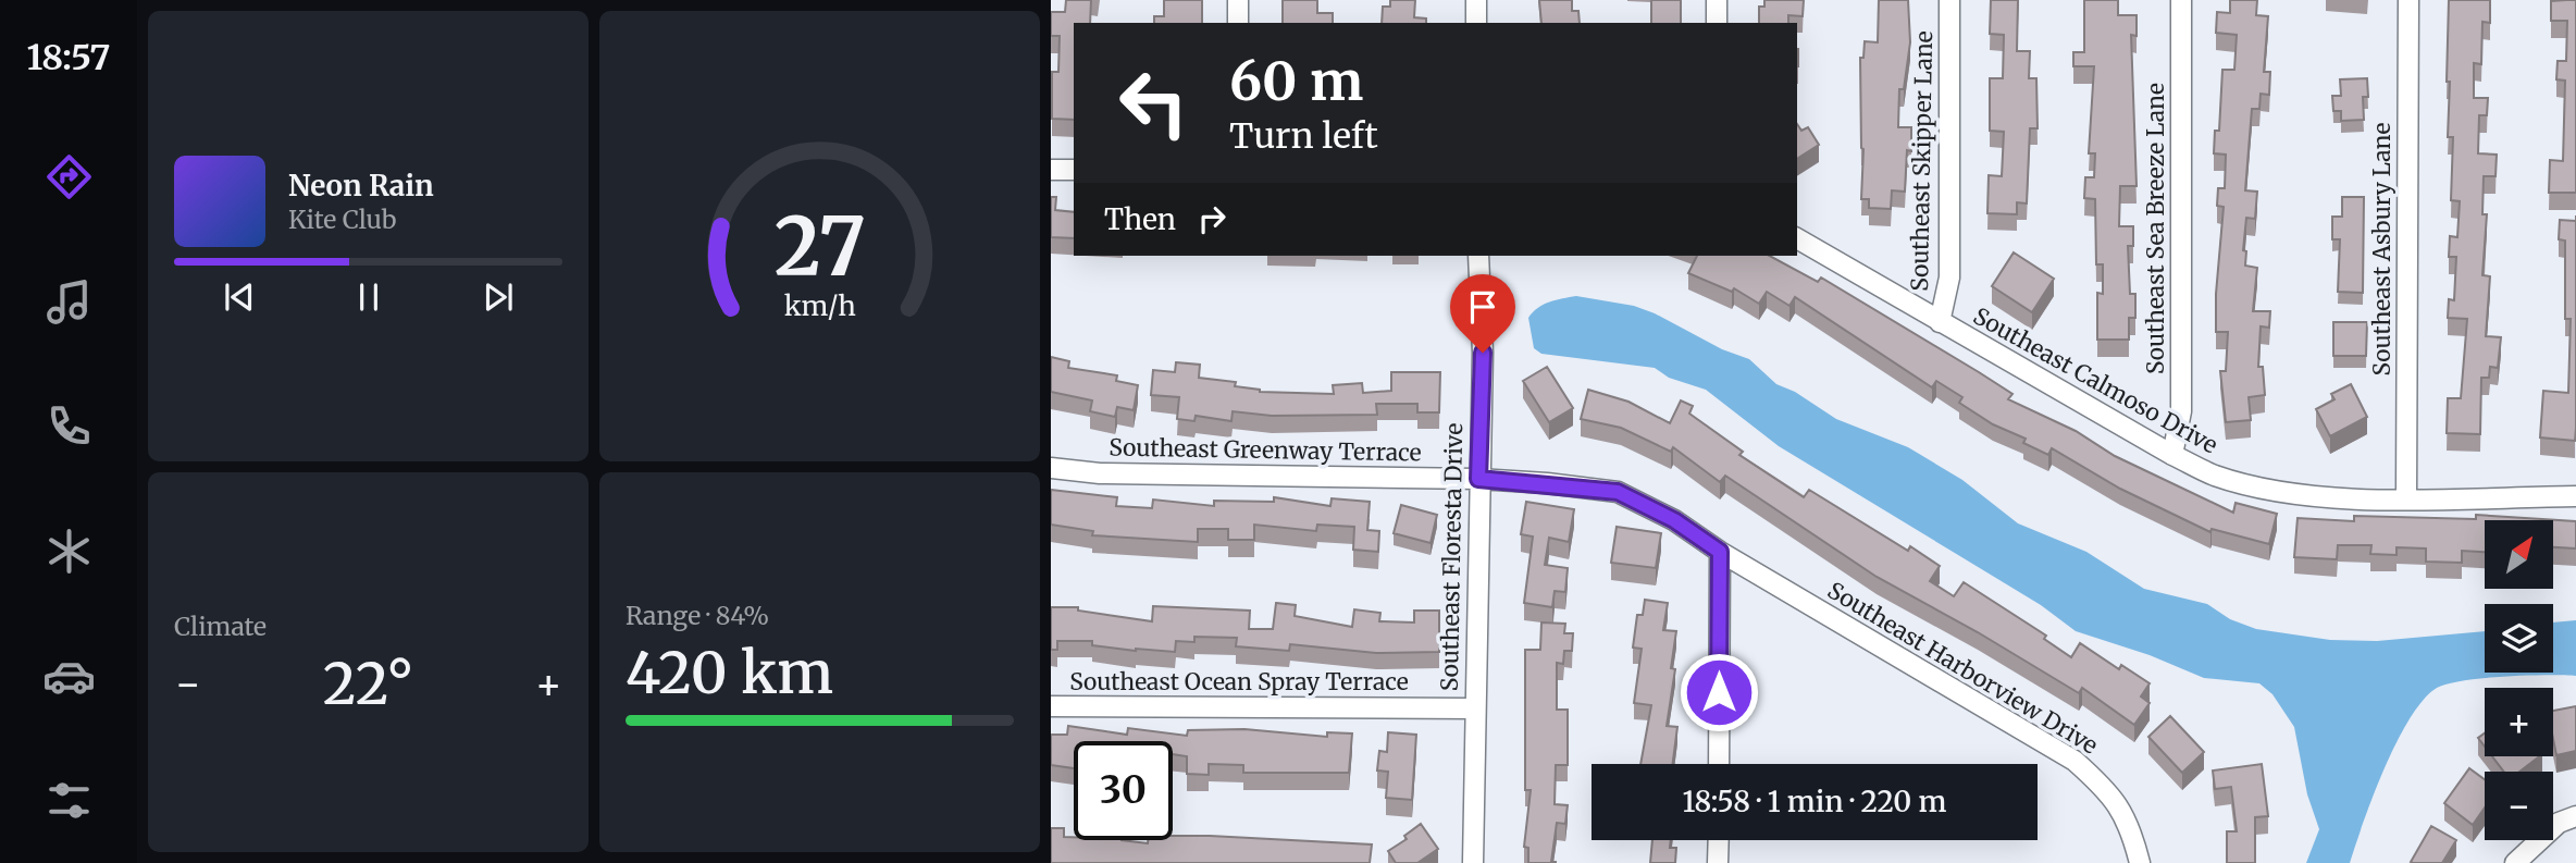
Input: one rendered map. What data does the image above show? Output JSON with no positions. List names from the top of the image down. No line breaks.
{"streets":{"street":["Southeast Skipper Lane","Southeast Sea Breeze Lane","Southeast Asbury Lane","Southeast Calmoso Drive","Southeast Greenway Terrace","Southeast Floresta Drive","Southeast Harborview Drive","Southeast Ocean Spray Terrace"]},"crossings":[["Southeast Skipper Lane","Southeast Calmoso Drive"],["Southeast Sea Breeze Lane","Southeast Calmoso Drive"],["Southeast Asbury Lane","Southeast Calmoso Drive"],["Southeast Greenway Terrace","Southeast Floresta Drive"],["Southeast Greenway Terrace","Southeast Harborview Drive"],["Southeast Floresta Drive","Southeast Ocean Spray Terrace"]],"north":"top right","page":{"tabs":"18:57","turn":["60 m","Turn left"],"song":["Neon Rain","Kite Club"],"then":"Then","tile":["Climate",["Range · 84%","420 km"]],"map_buttons":["+","−"],"heat":["−","22°","+"],"limit":"30","trip":"18:58 · 1 min · 220 m","gauge":["27","km/h"]}}
